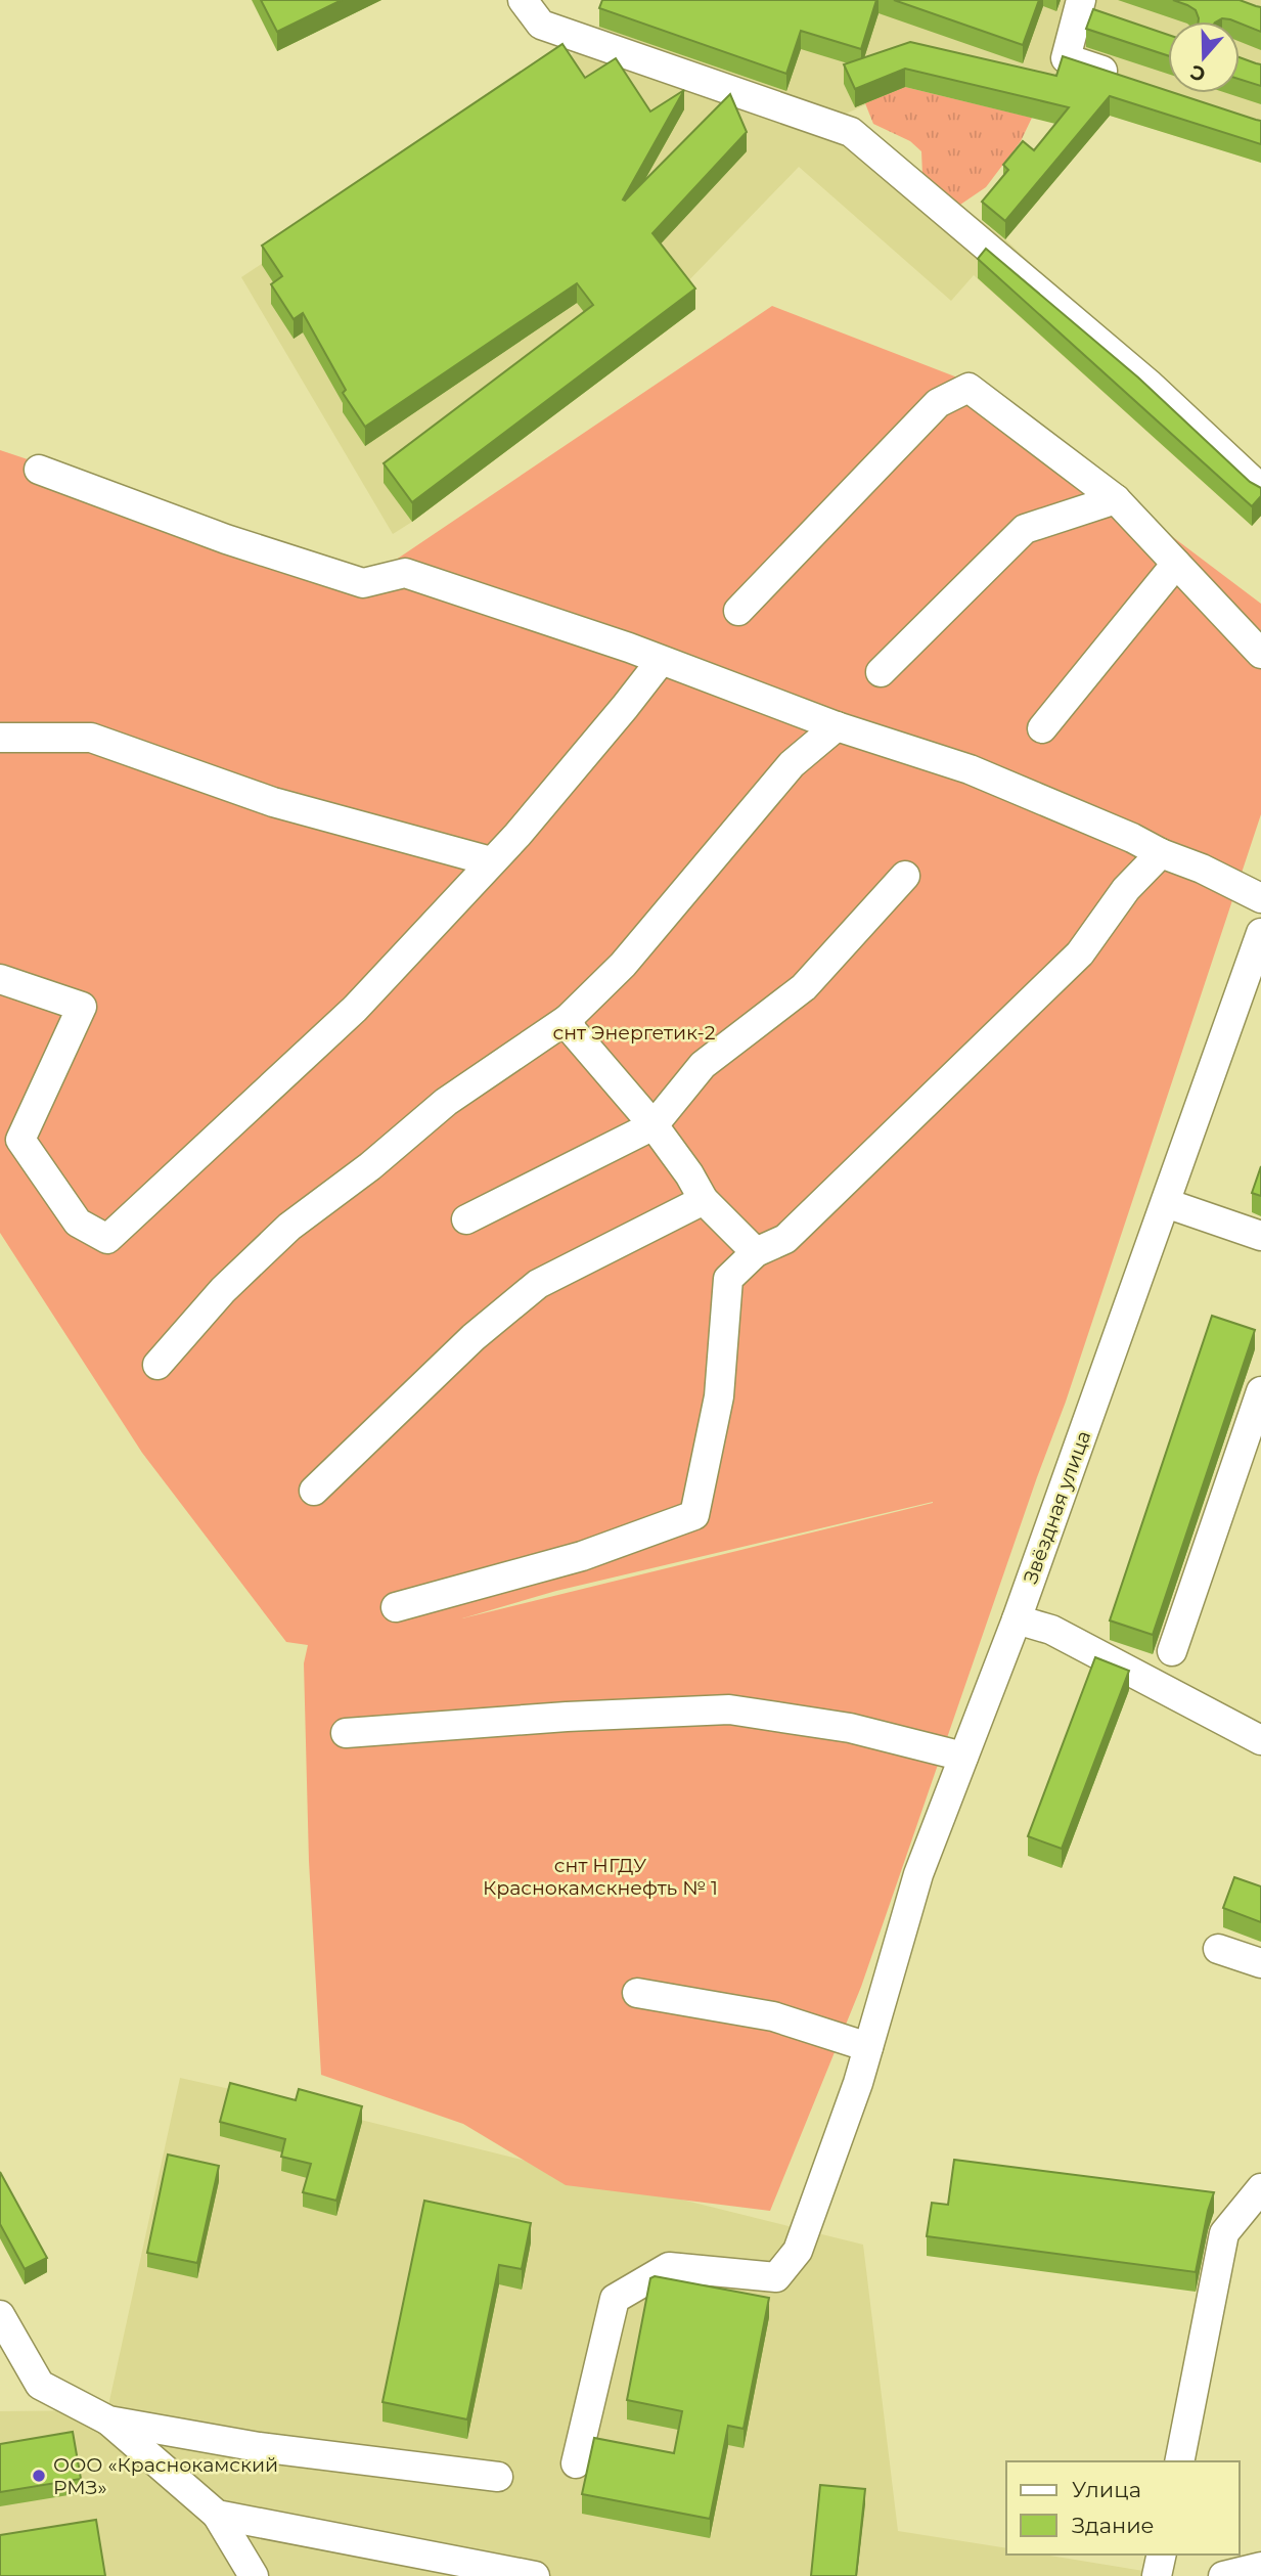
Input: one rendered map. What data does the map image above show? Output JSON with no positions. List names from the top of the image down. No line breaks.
{"streets":{"street":["Звёздная улица"]},"parks":["снт Энергетик-2","снт НГДУ Краснокамскнефть № 1"],"places":["ООО «Краснокамский РМЗ»"],"legend":["Улица","Здание"],"north":"bottom"}
